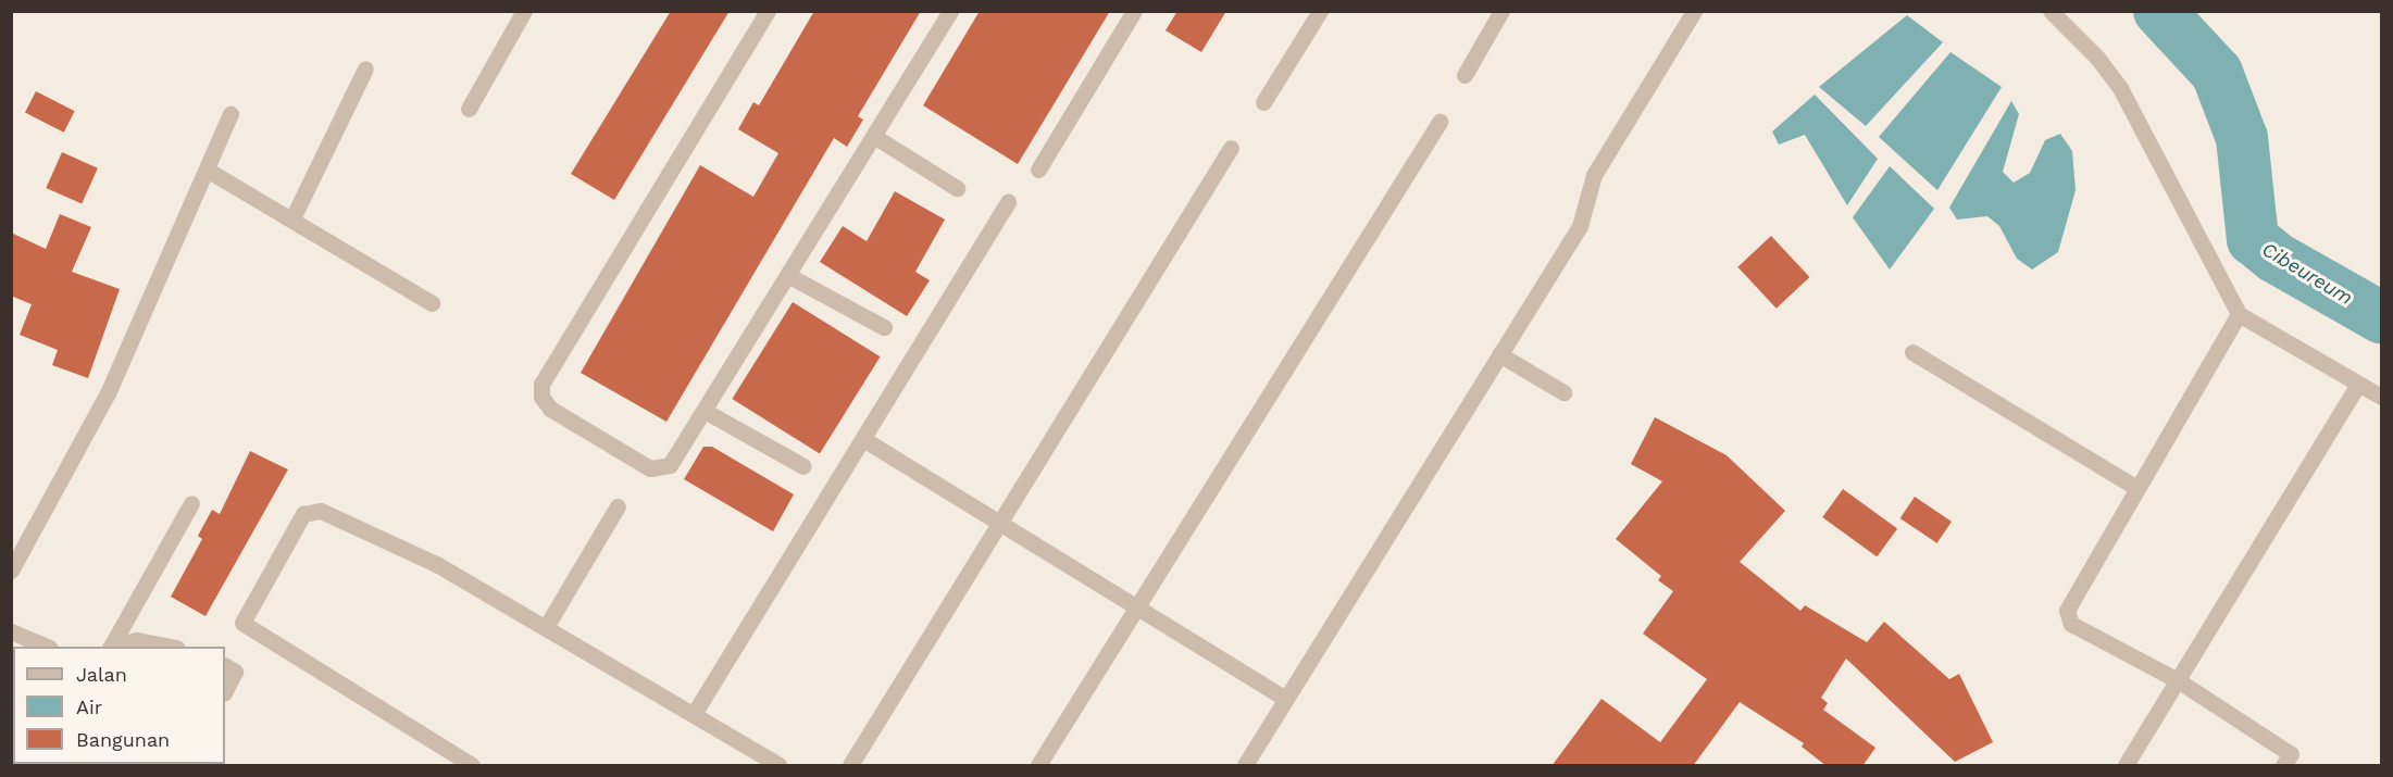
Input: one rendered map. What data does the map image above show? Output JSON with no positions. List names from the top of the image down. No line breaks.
{"water":["Cibeureum"],"legend":["Jalan","Air","Bangunan"]}
